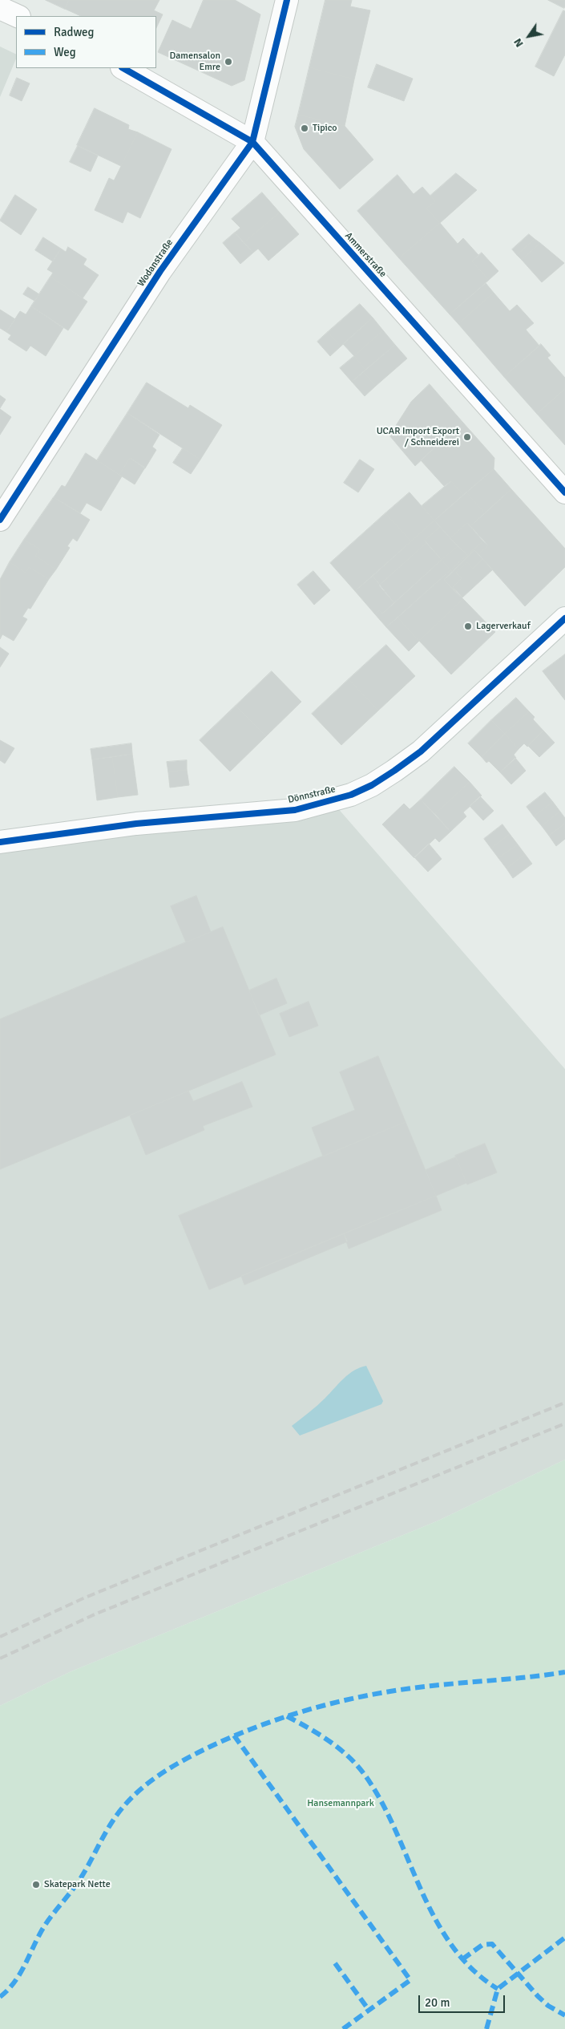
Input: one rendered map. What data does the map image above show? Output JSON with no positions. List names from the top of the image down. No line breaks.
{"streets":{"street":["Ammerstraße","Wodanstraße","Dönnstraße"]},"crossings":[["Ammerstraße","Wodanstraße"]],"parks":["Hansemannpark"],"places":["Damensalon Emre","Tipico","UCAR Import Export / Schneiderei","Lagerverkauf","Skatepark Nette"],"legend":["Radweg","Weg"],"scale_bar":"20 m","north":"bottom left"}
